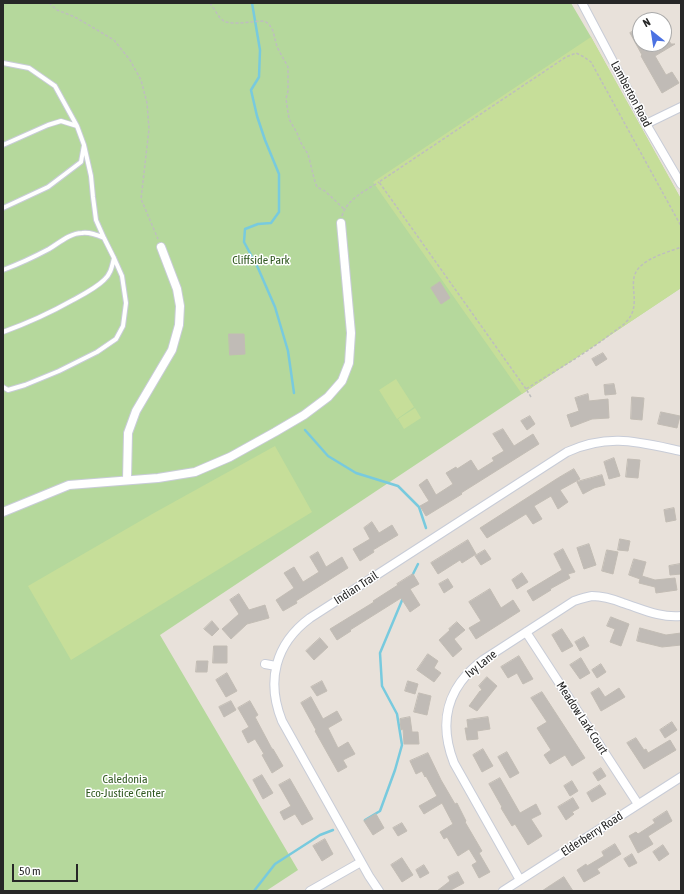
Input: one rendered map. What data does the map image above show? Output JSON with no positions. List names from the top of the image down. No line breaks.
{"streets":{"street":["Lamberton Road","Indian Trail","Ivy Lane","Meadow Lark Court","Elderberry Road"]},"crossings":[["Ivy Lane","Meadow Lark Court"],["Ivy Lane","Elderberry Road"],["Meadow Lark Court","Elderberry Road"]],"parks":["Cliffside Park","Caledonia Eco-Justice Center"],"scale_bar":"50 m","north":"top left"}
